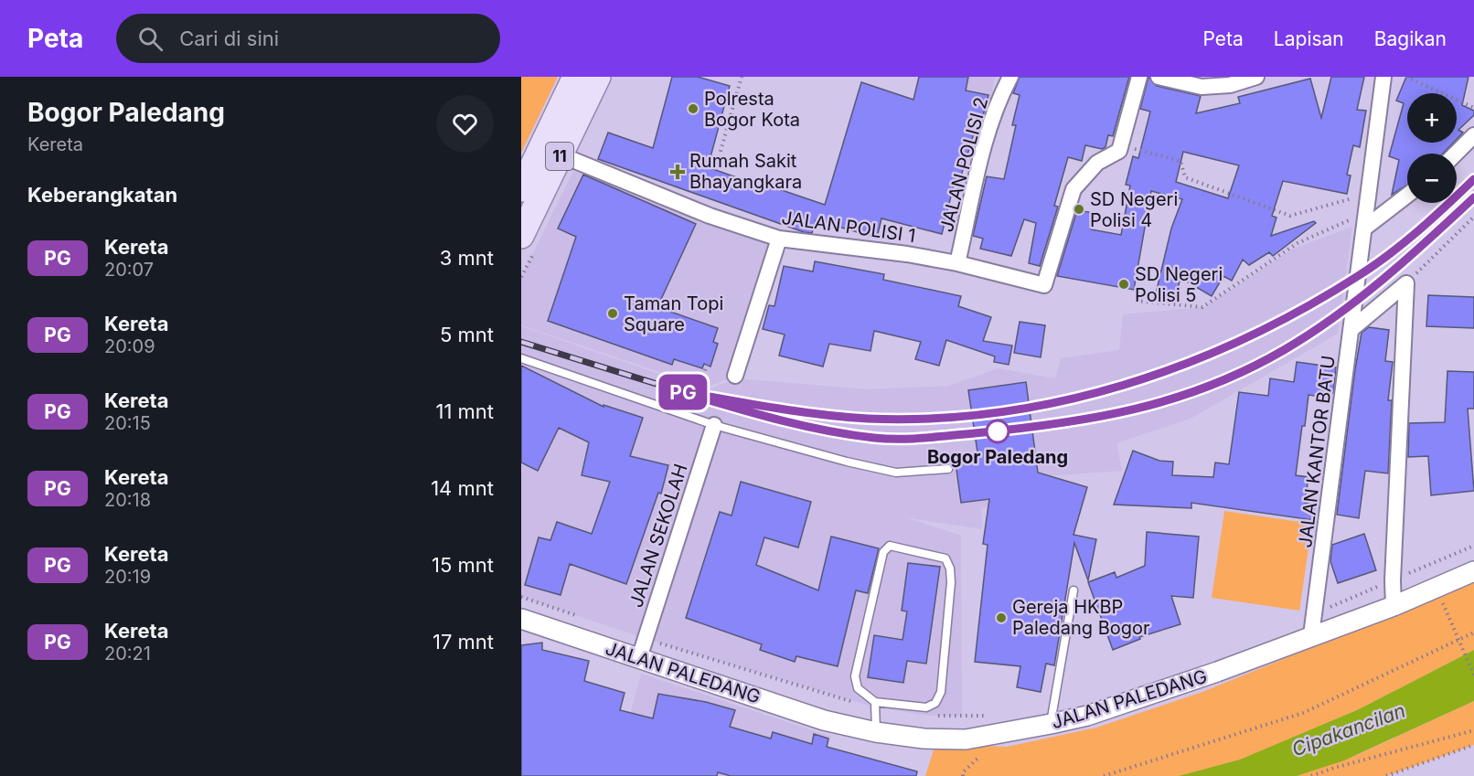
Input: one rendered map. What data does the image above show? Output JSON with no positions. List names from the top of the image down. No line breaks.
{"streets":{"main road":["11"],"street":["JALAN POLISI 2","JALAN POLISI 1","JALAN KANTOR BATU","JALAN SEKOLAH","JALAN PALEDANG"]},"crossings":[["11","JALAN POLISI 1"],["JALAN POLISI 2","JALAN POLISI 1"],["JALAN KANTOR BATU","JALAN PALEDANG"],["JALAN SEKOLAH","JALAN PALEDANG"]],"water":["Cipakancilan"],"places":{"other":["Polresta Bogor Kota","SD Negeri Polisi 4","SD Negeri Polisi 5","Taman Topi Square","Bogor Paledang","Gereja HKBP Paledang Bogor"],"health":["Rumah Sakit Bhayangkara"]},"page":{"header":"Peta","search":"Cari di sini","nav":["Peta","Lapisan","Bagikan"],"heading":[["Bogor Paledang","Kereta"],"Keberangkatan"],"on_map":"PG","map_buttons":["+","−"],"list":[{"mark":"PG","name":"Kereta","note":"20:07","value":"3 mnt"},{"mark":"PG","name":"Kereta","note":"20:09","value":"5 mnt"},{"mark":"PG","name":"Kereta","note":"20:15","value":"11 mnt"},{"mark":"PG","name":"Kereta","note":"20:18","value":"14 mnt"},{"mark":"PG","name":"Kereta","note":"20:19","value":"15 mnt"},{"mark":"PG","name":"Kereta","note":"20:21","value":"17 mnt"}]}}
